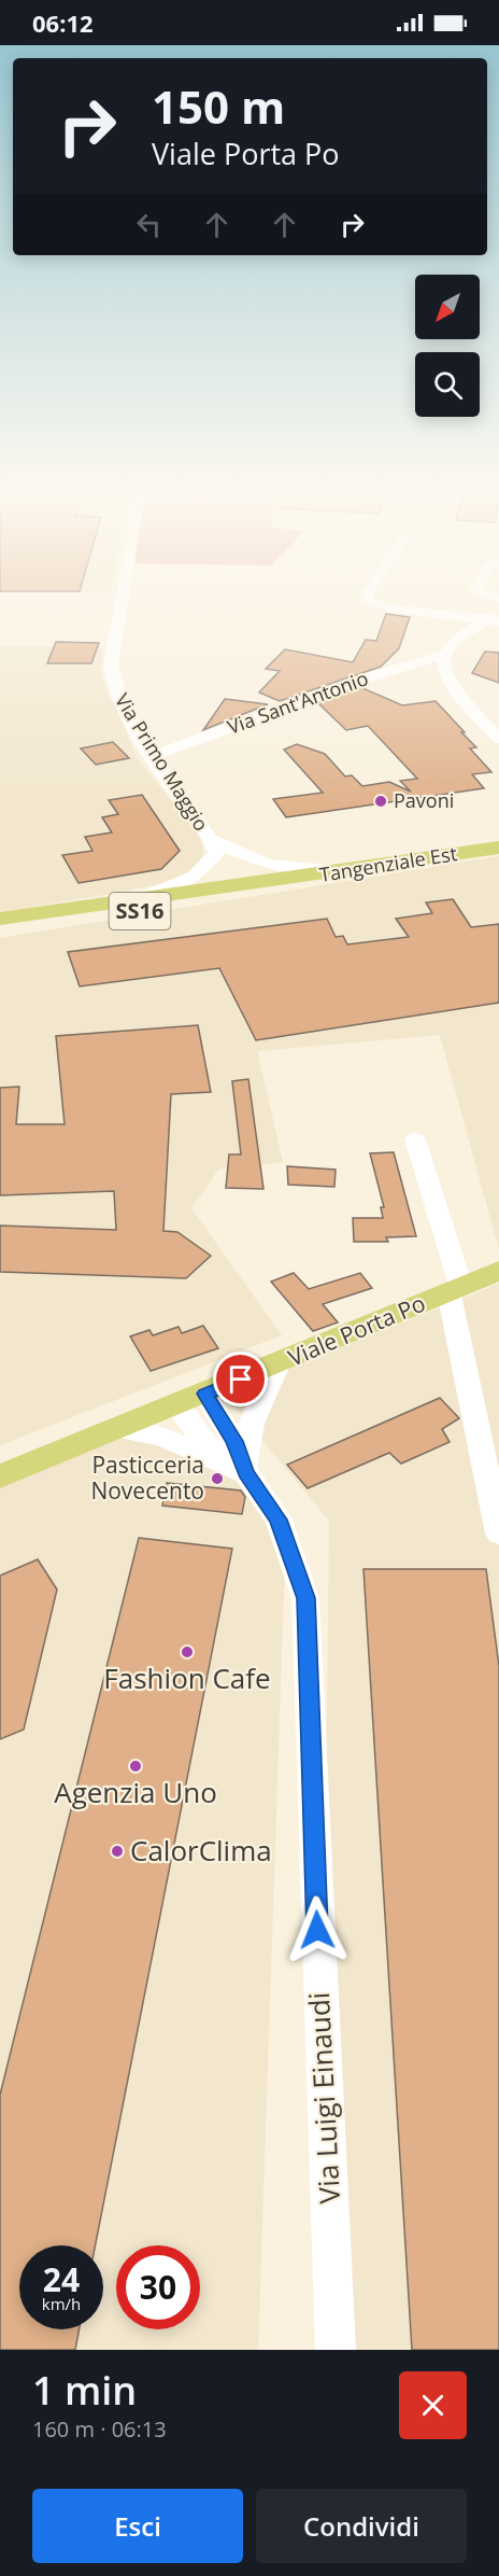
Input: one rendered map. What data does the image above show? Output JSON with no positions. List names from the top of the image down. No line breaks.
{"streets":{"main road":["Tangenziale Est","SS16","Viale Porta Po"],"street":["Via Sant'Antonio","Via Primo Maggio","Via Luigi Einaudi"]},"crossings":[["Via Sant'Antonio","Via Primo Maggio"],["Via Primo Maggio","Tangenziale Est"],["Viale Porta Po","Via Luigi Einaudi"]],"places":["Pavoni","Pasticceria Novecento","Fashion Cafe","Agenzia Uno","CalorClima"],"north":"bottom left","page":{"status":"06:12","turn":["150 m","Viale Porta Po"],"speed":"24 km/h","limit":"30","heading":["1 min","160 m · 06:13"],"buttons":["Esci","Condividi"]}}
